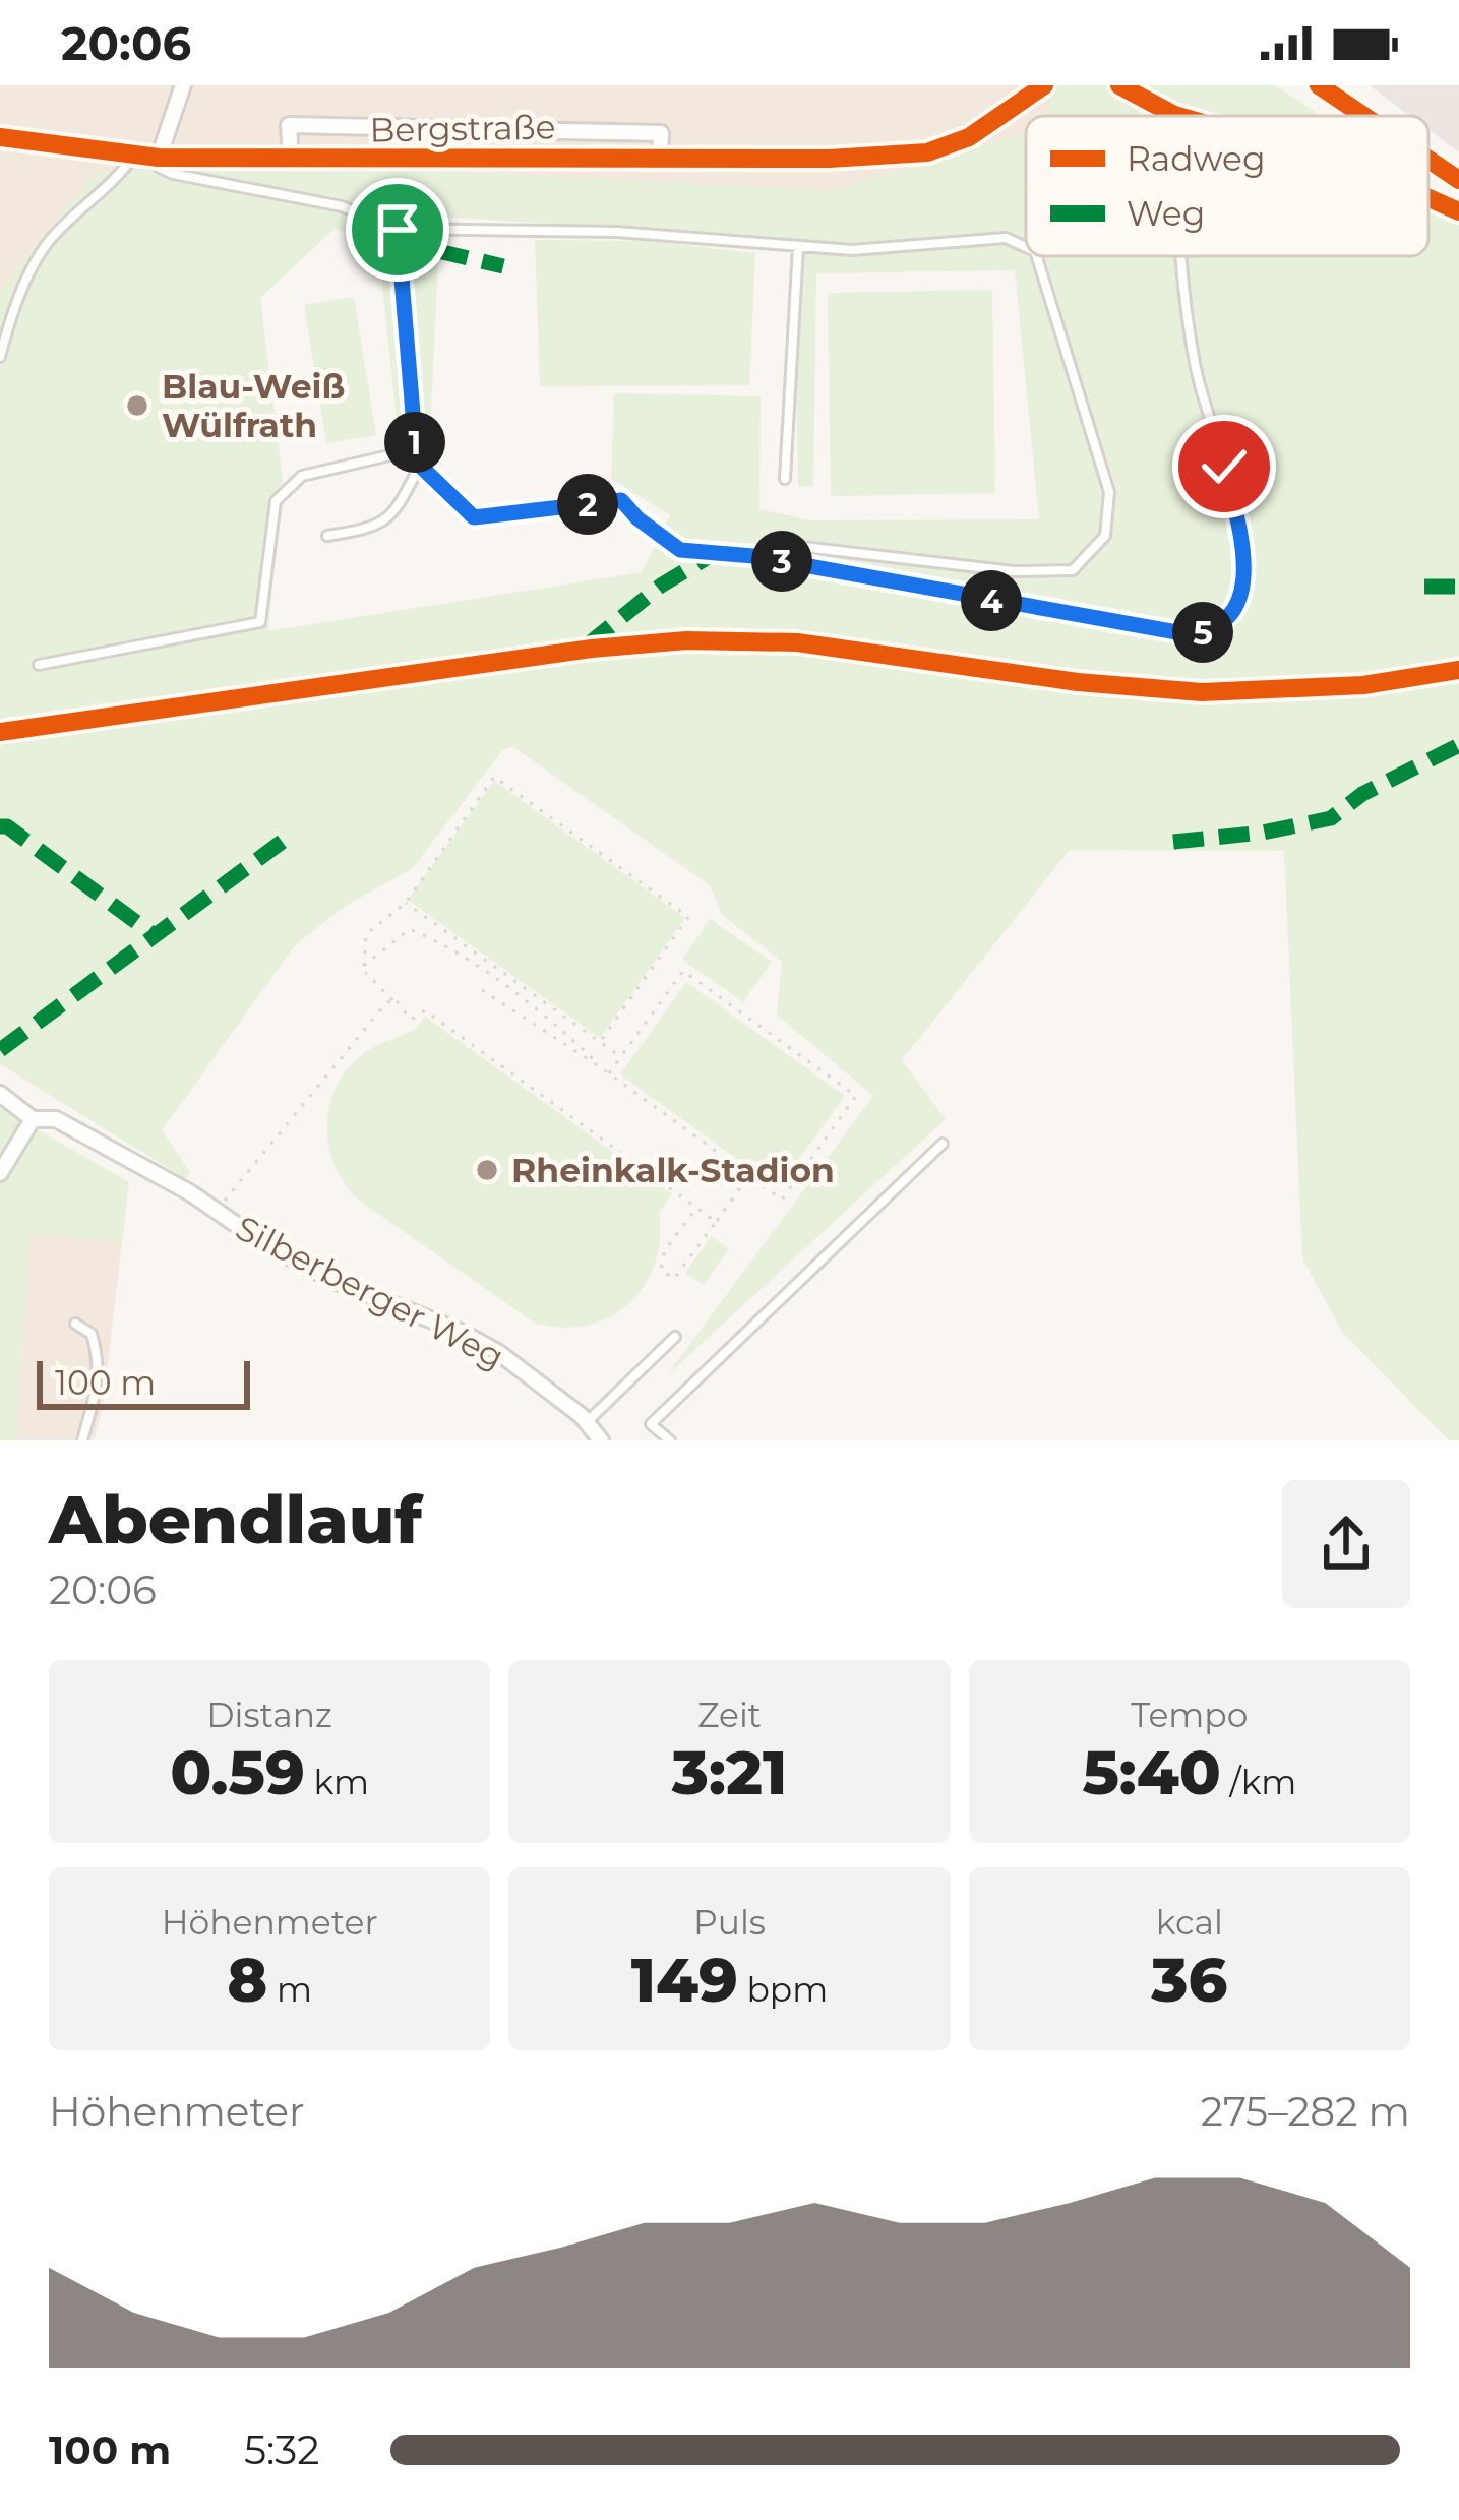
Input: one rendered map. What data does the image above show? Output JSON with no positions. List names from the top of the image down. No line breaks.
{"streets":{"street":["Bergstraße","Silberberger Weg"]},"places":["Blau-Weiß Wülfrath","Rheinkalk-Stadion"],"legend":["Radweg","Weg"],"scale_bar":"100 m","page":{"status":"20:06","pins":["1","2","3","4","5"],"scale":"100 m","heading":["Abendlauf","20:06"],"stats":[["Distanz","0.59 km"],["Zeit","3:21"],["Tempo","5:40 /km"],["Höhenmeter","8 m"],["Puls","149 bpm"],["kcal","36"]],"chart":["Höhenmeter","275–282 m"],"list":[{"name":"100 m","note":"5:32"}]}}
